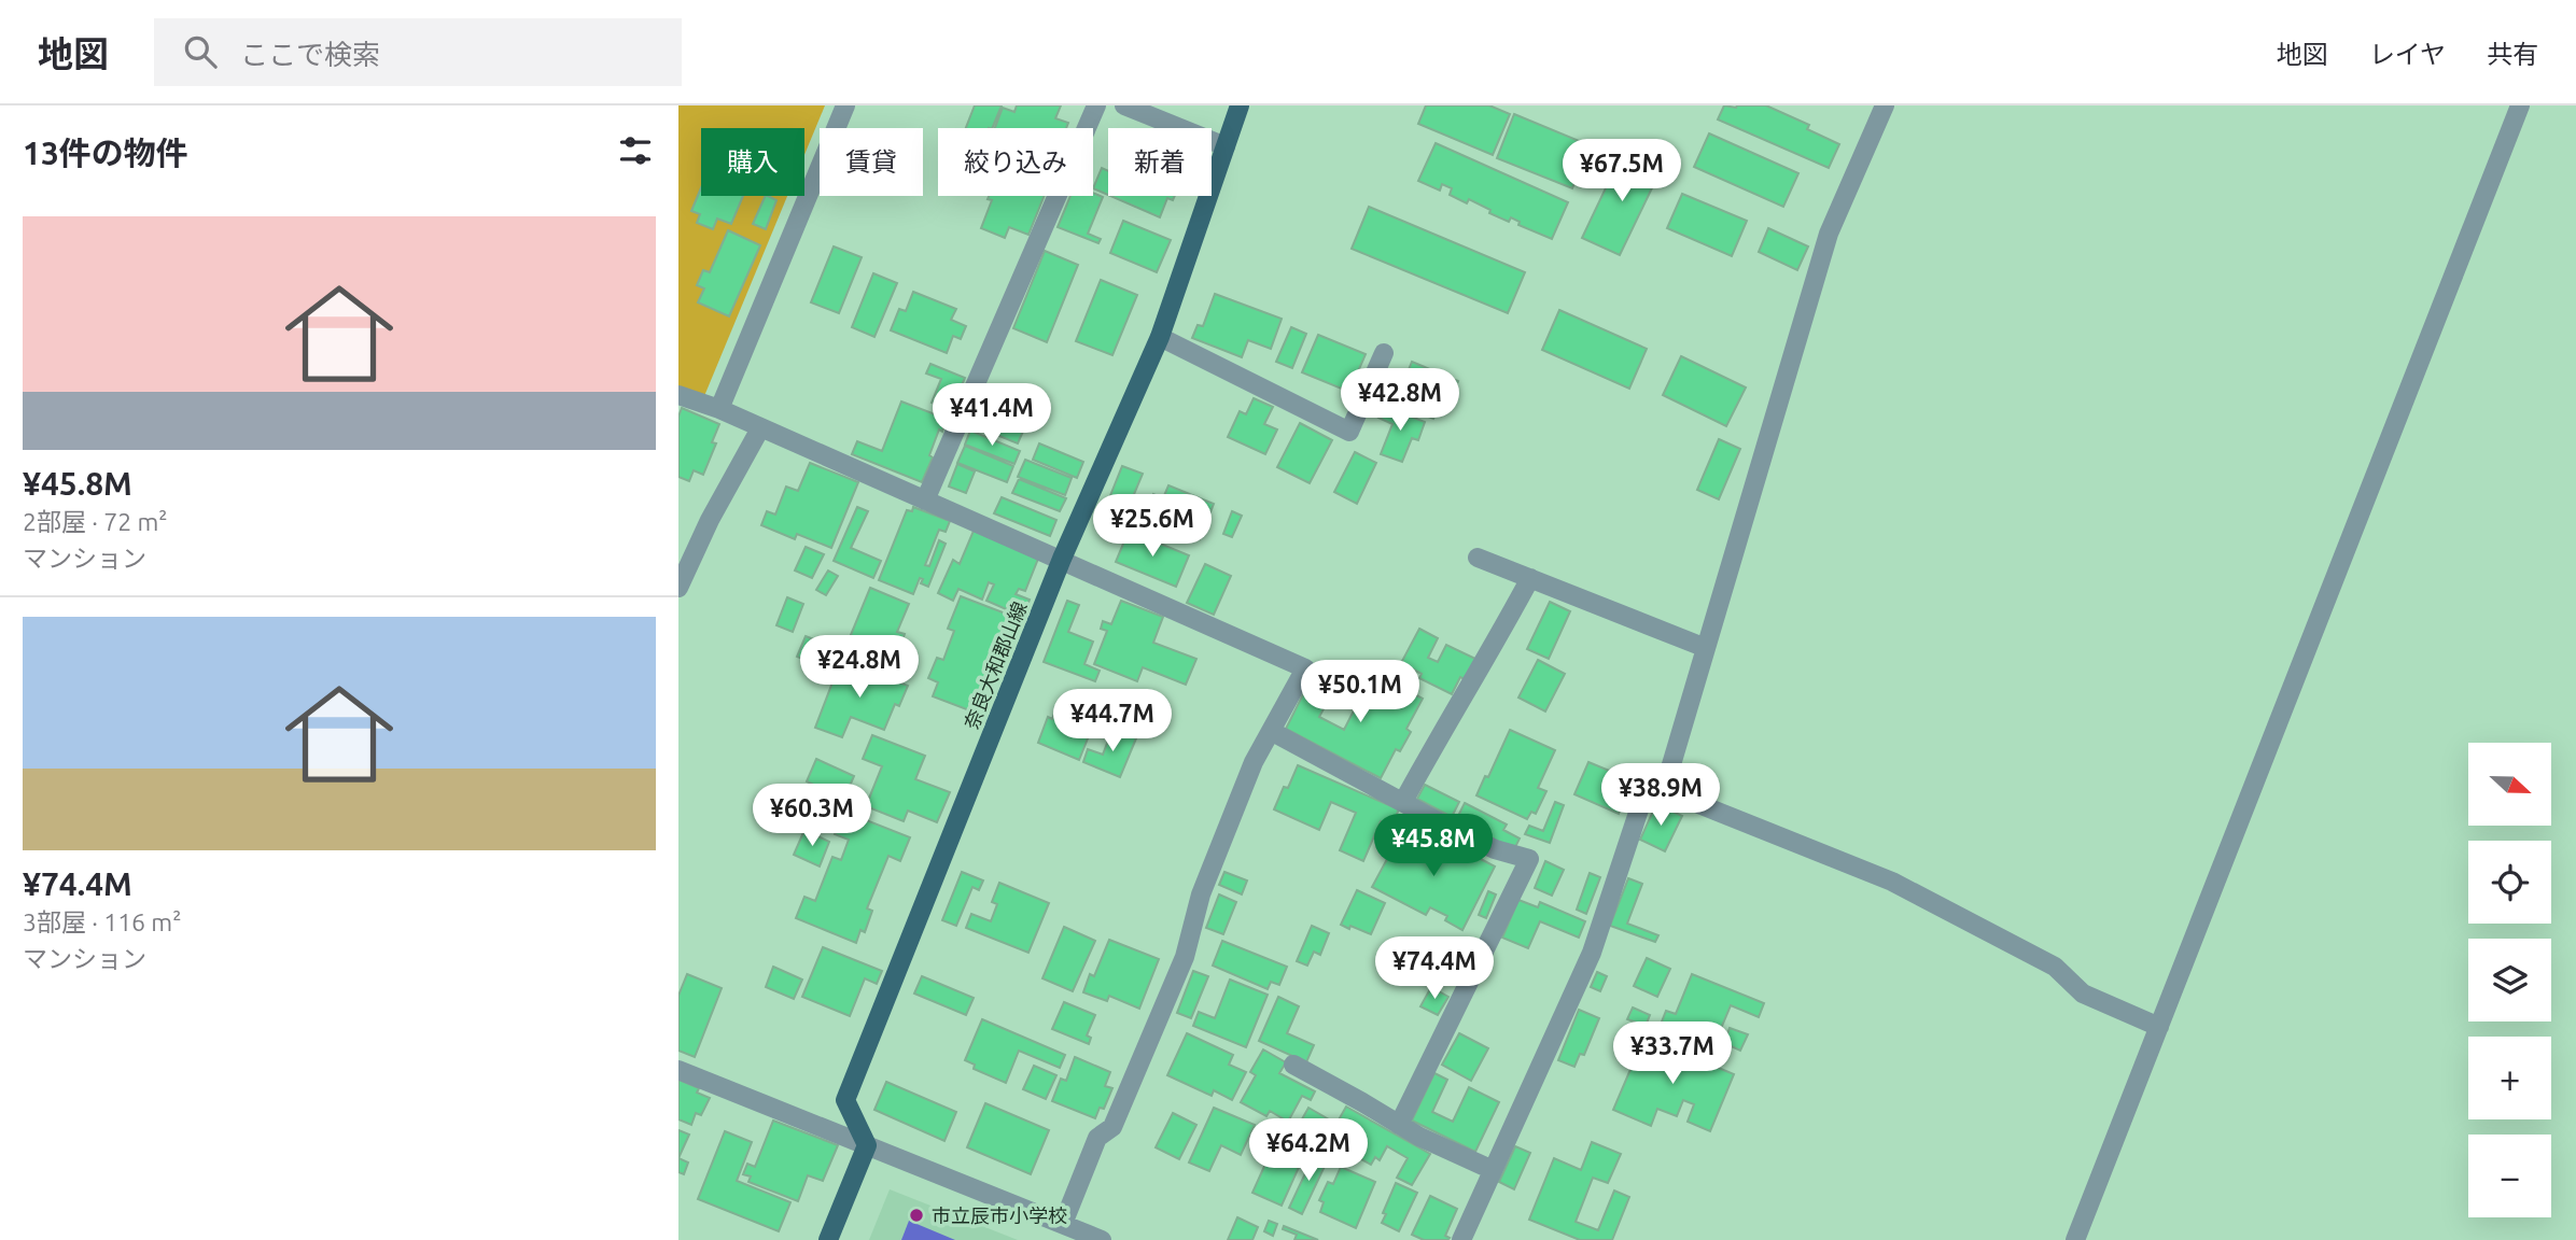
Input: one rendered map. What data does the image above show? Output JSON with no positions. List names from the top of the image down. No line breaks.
{"streets":{"main road":["奈良大和郡山線"]},"places":["市立辰市小学校"],"north":"right","page":{"header":"地図","search":"ここで検索","nav":["地図","レイヤ","共有"],"heading":"13件の物件","chip":["購入","賃貸","絞り込み","新着"],"price":["¥67.5M","¥42.8M","¥41.4M","¥25.6M","¥24.8M","¥50.1M","¥44.7M","¥38.9M","¥60.3M","¥45.8M","¥74.4M","¥33.7M","¥64.2M"],"list":[{"name":"¥45.8M","note":"2部屋 · 72 m² · マンション"},{"name":"¥74.4M","note":"3部屋 · 116 m² · マンション"}],"map_buttons":["+","−"]}}
